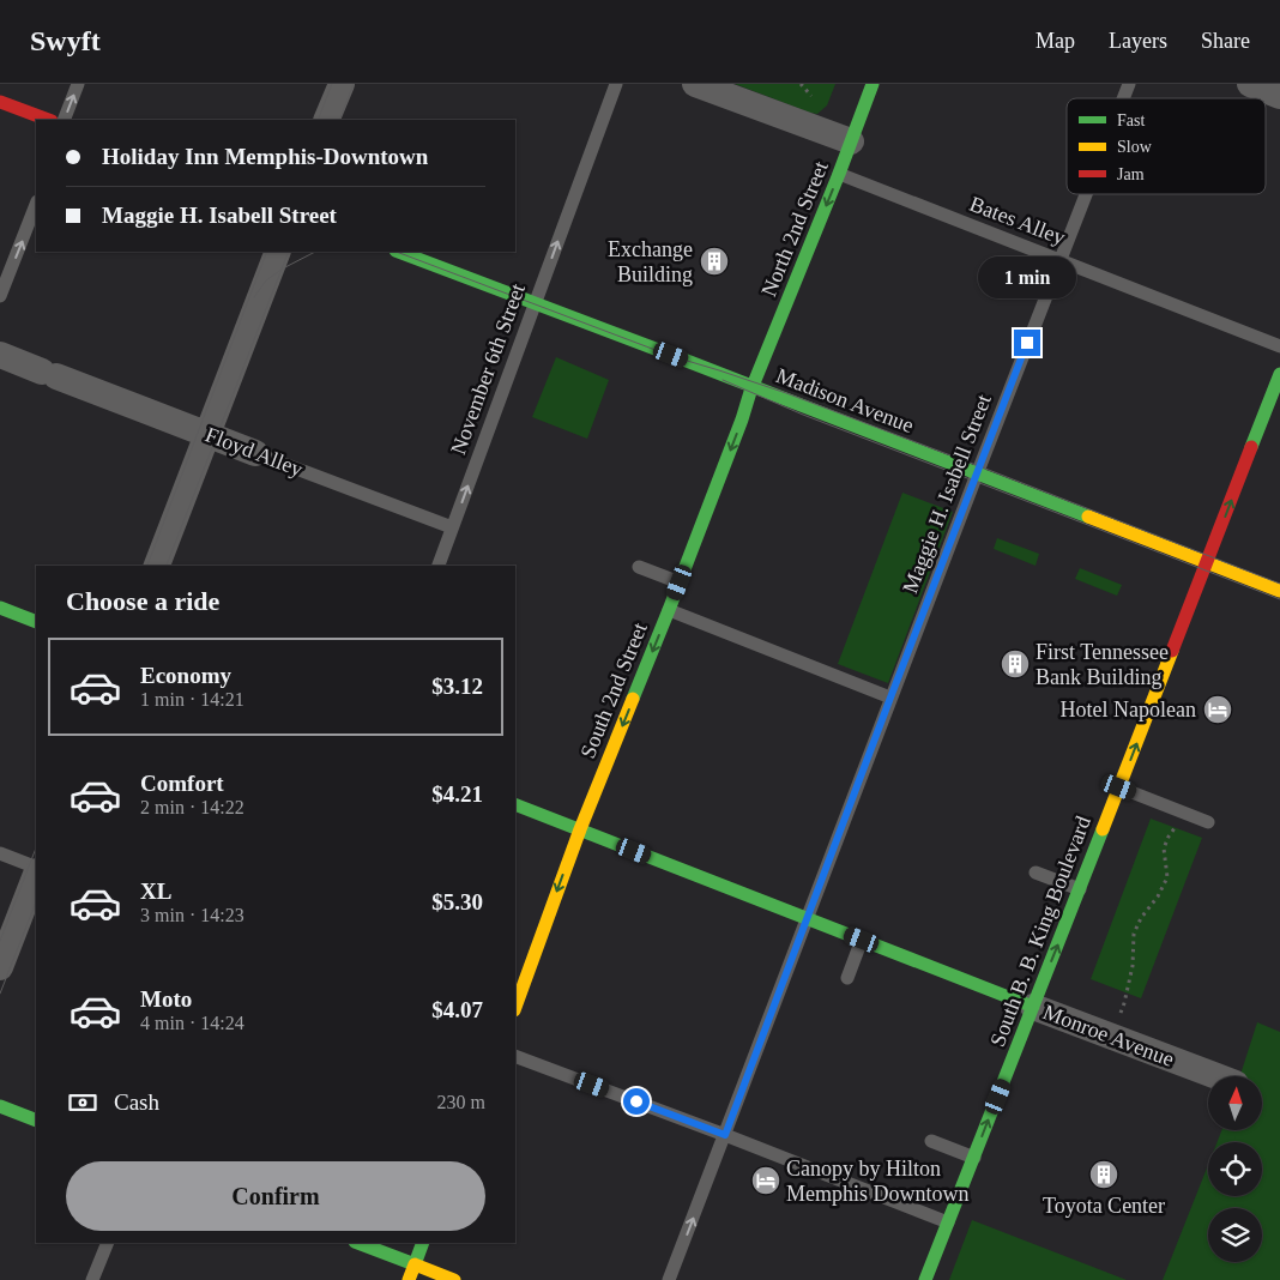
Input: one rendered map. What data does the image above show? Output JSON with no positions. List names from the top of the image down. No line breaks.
{"streets":{"main road":["North 2nd Street","Madison Avenue","South 2nd Street","South B. B. King Boulevard","Monroe Avenue"],"street":["Floyd Alley"],"lane":["Bates Alley","November 6th Street","Maggie H. Isabell Street"]},"crossings":[["Bates Alley","North 2nd Street"],["Bates Alley","Maggie H. Isabell Street"],["North 2nd Street","Madison Avenue"],["North 2nd Street","South 2nd Street"],["November 6th Street","Madison Avenue"],["November 6th Street","Floyd Alley"],["Madison Avenue","Maggie H. Isabell Street"],["Madison Avenue","South 2nd Street"],["Madison Avenue","South B. B. King Boulevard"],["Maggie H. Isabell Street","Monroe Avenue"],["South 2nd Street","Monroe Avenue"],["South B. B. King Boulevard","Monroe Avenue"]],"one_way":["North 2nd Street","November 6th Street","South 2nd Street","South B. B. King Boulevard"],"places":{"building":["Exchange Building","First Tennessee Bank Building","Toyota Center"],"hotel":["Hotel Napolean","Canopy by Hilton Memphis Downtown"]},"legend":["Fast","Slow","Jam"],"north":"top","page":{"header":"Swyft","nav":["Map","Layers","Share"],"banner":["Holiday Inn Memphis-Downtown","Maggie H. Isabell Street"],"bubble":"1 min","heading":"Choose a ride","list":[{"name":"Economy","note":"1 min · 14:21","value":"$3.12"},{"name":"Comfort","note":"2 min · 14:22","value":"$4.21"},{"name":"XL","note":"3 min · 14:23","value":"$5.30"},{"name":"Moto","note":"4 min · 14:24","value":"$4.07"}],"pay":["Cash","230 m"],"buttons":"Confirm"}}
